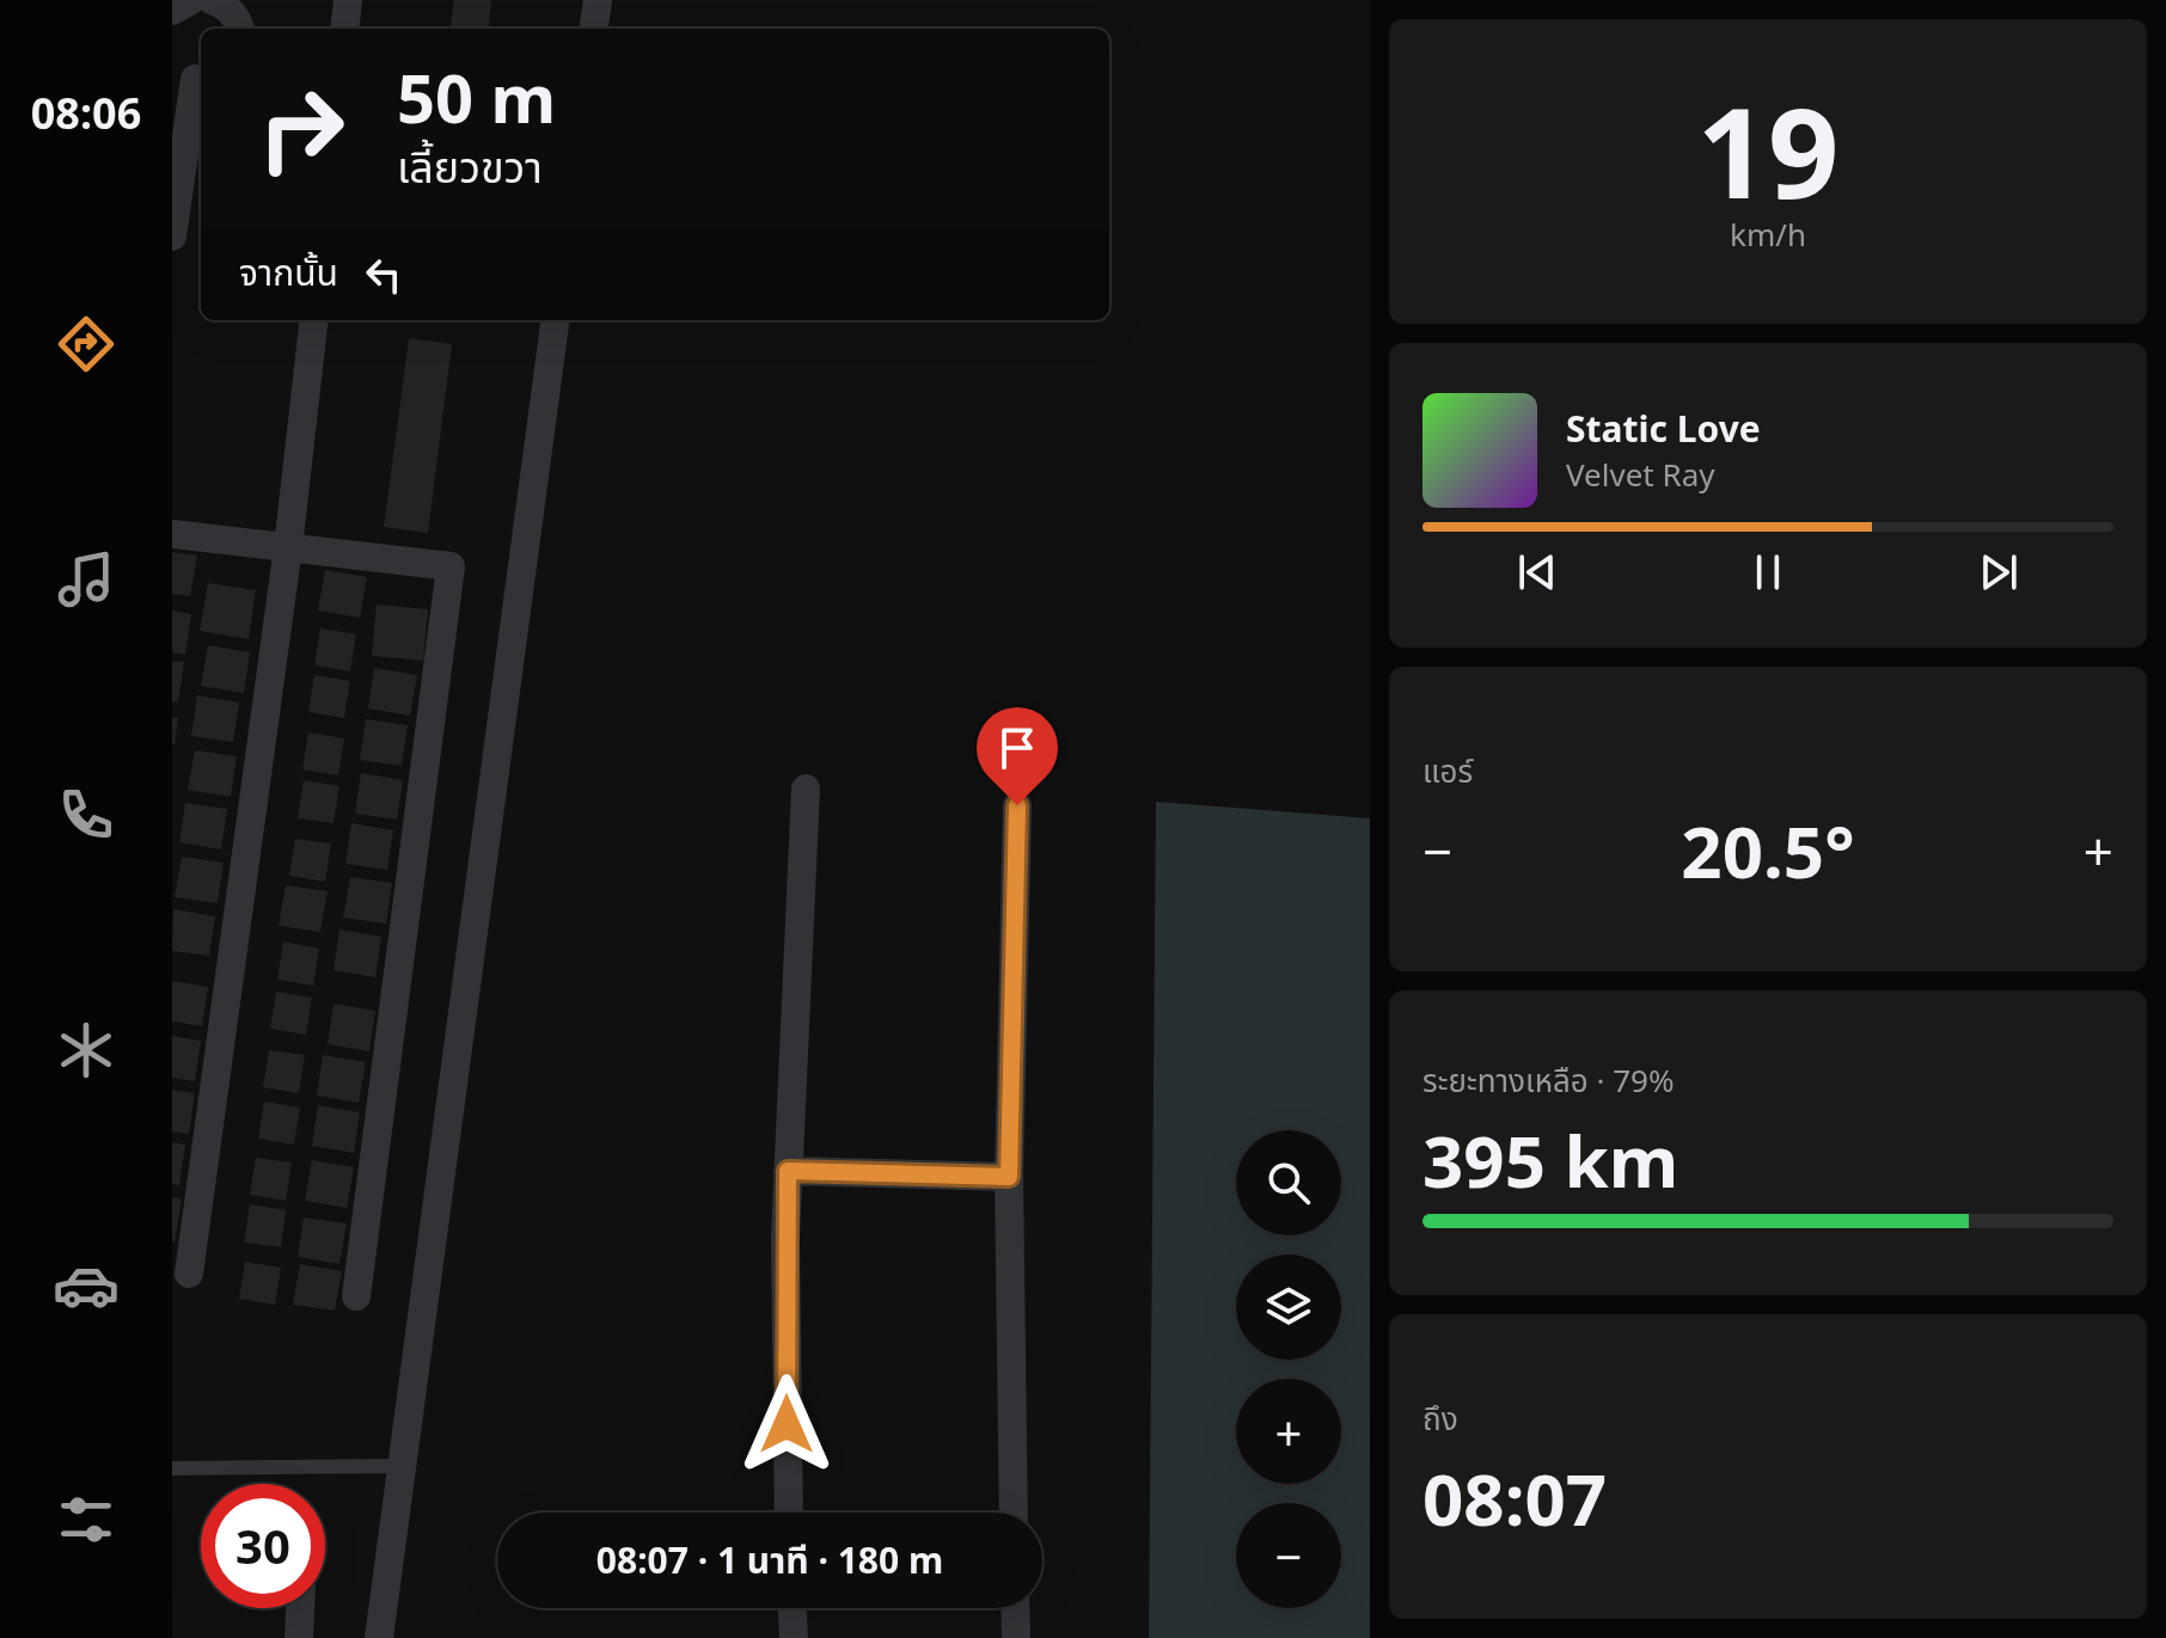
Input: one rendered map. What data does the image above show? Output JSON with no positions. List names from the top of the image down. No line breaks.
{"page":{"tabs":"08:06","tile":[["19","km/h"],"แอร์",["ระยะทางเหลือ · 79%","395 km"],["ถึง","08:07"]],"turn":["50 m","เลี้ยวขวา"],"then":"จากนั้น","song":["Static Love","Velvet Ray"],"heat":["−","20.5°","+"],"map_buttons":["+","−"],"limit":"30","trip":"08:07 · 1 นาที · 180 m"}}
